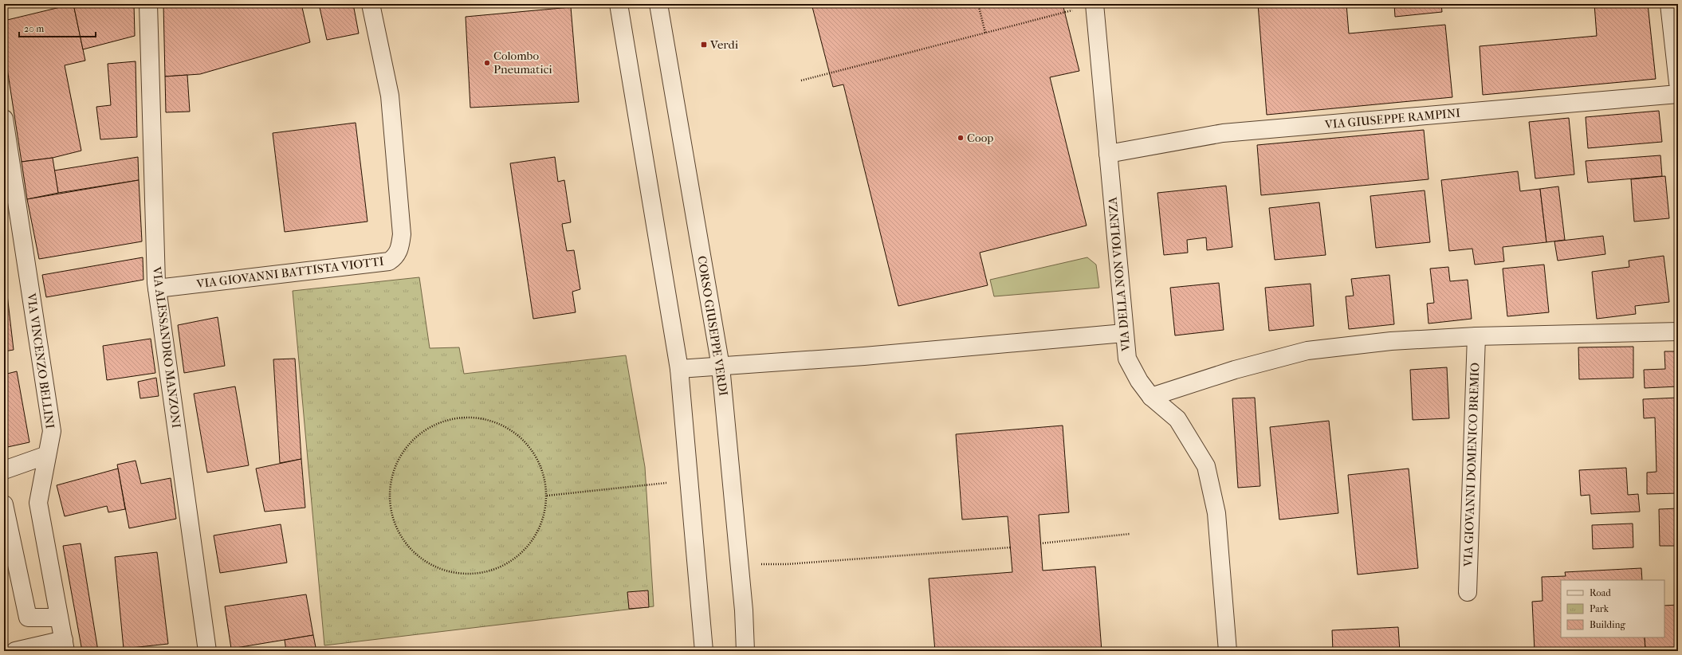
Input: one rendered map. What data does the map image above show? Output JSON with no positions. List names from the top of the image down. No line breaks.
{"streets":{"street":["VIA GIUSEPPE RAMPINI","VIA GIOVANNI BATTISTA VIOTTI","VIA DELLA NON VIOLENZA","CORSO GIUSEPPE VERDI","VIA ALESSANDRO MANZONI","VIA VINCENZO BELLINI","VIA GIOVANNI DOMENICO BREMIO"]},"crossings":[["VIA GIUSEPPE RAMPINI","VIA DELLA NON VIOLENZA"],["VIA GIOVANNI BATTISTA VIOTTI","VIA ALESSANDRO MANZONI"]],"places":{"transit":["Verdi"],"other":["Colombo Pneumatici","Coop"]},"legend":["Road","Park","Building"],"scale_bar":"20 m"}
